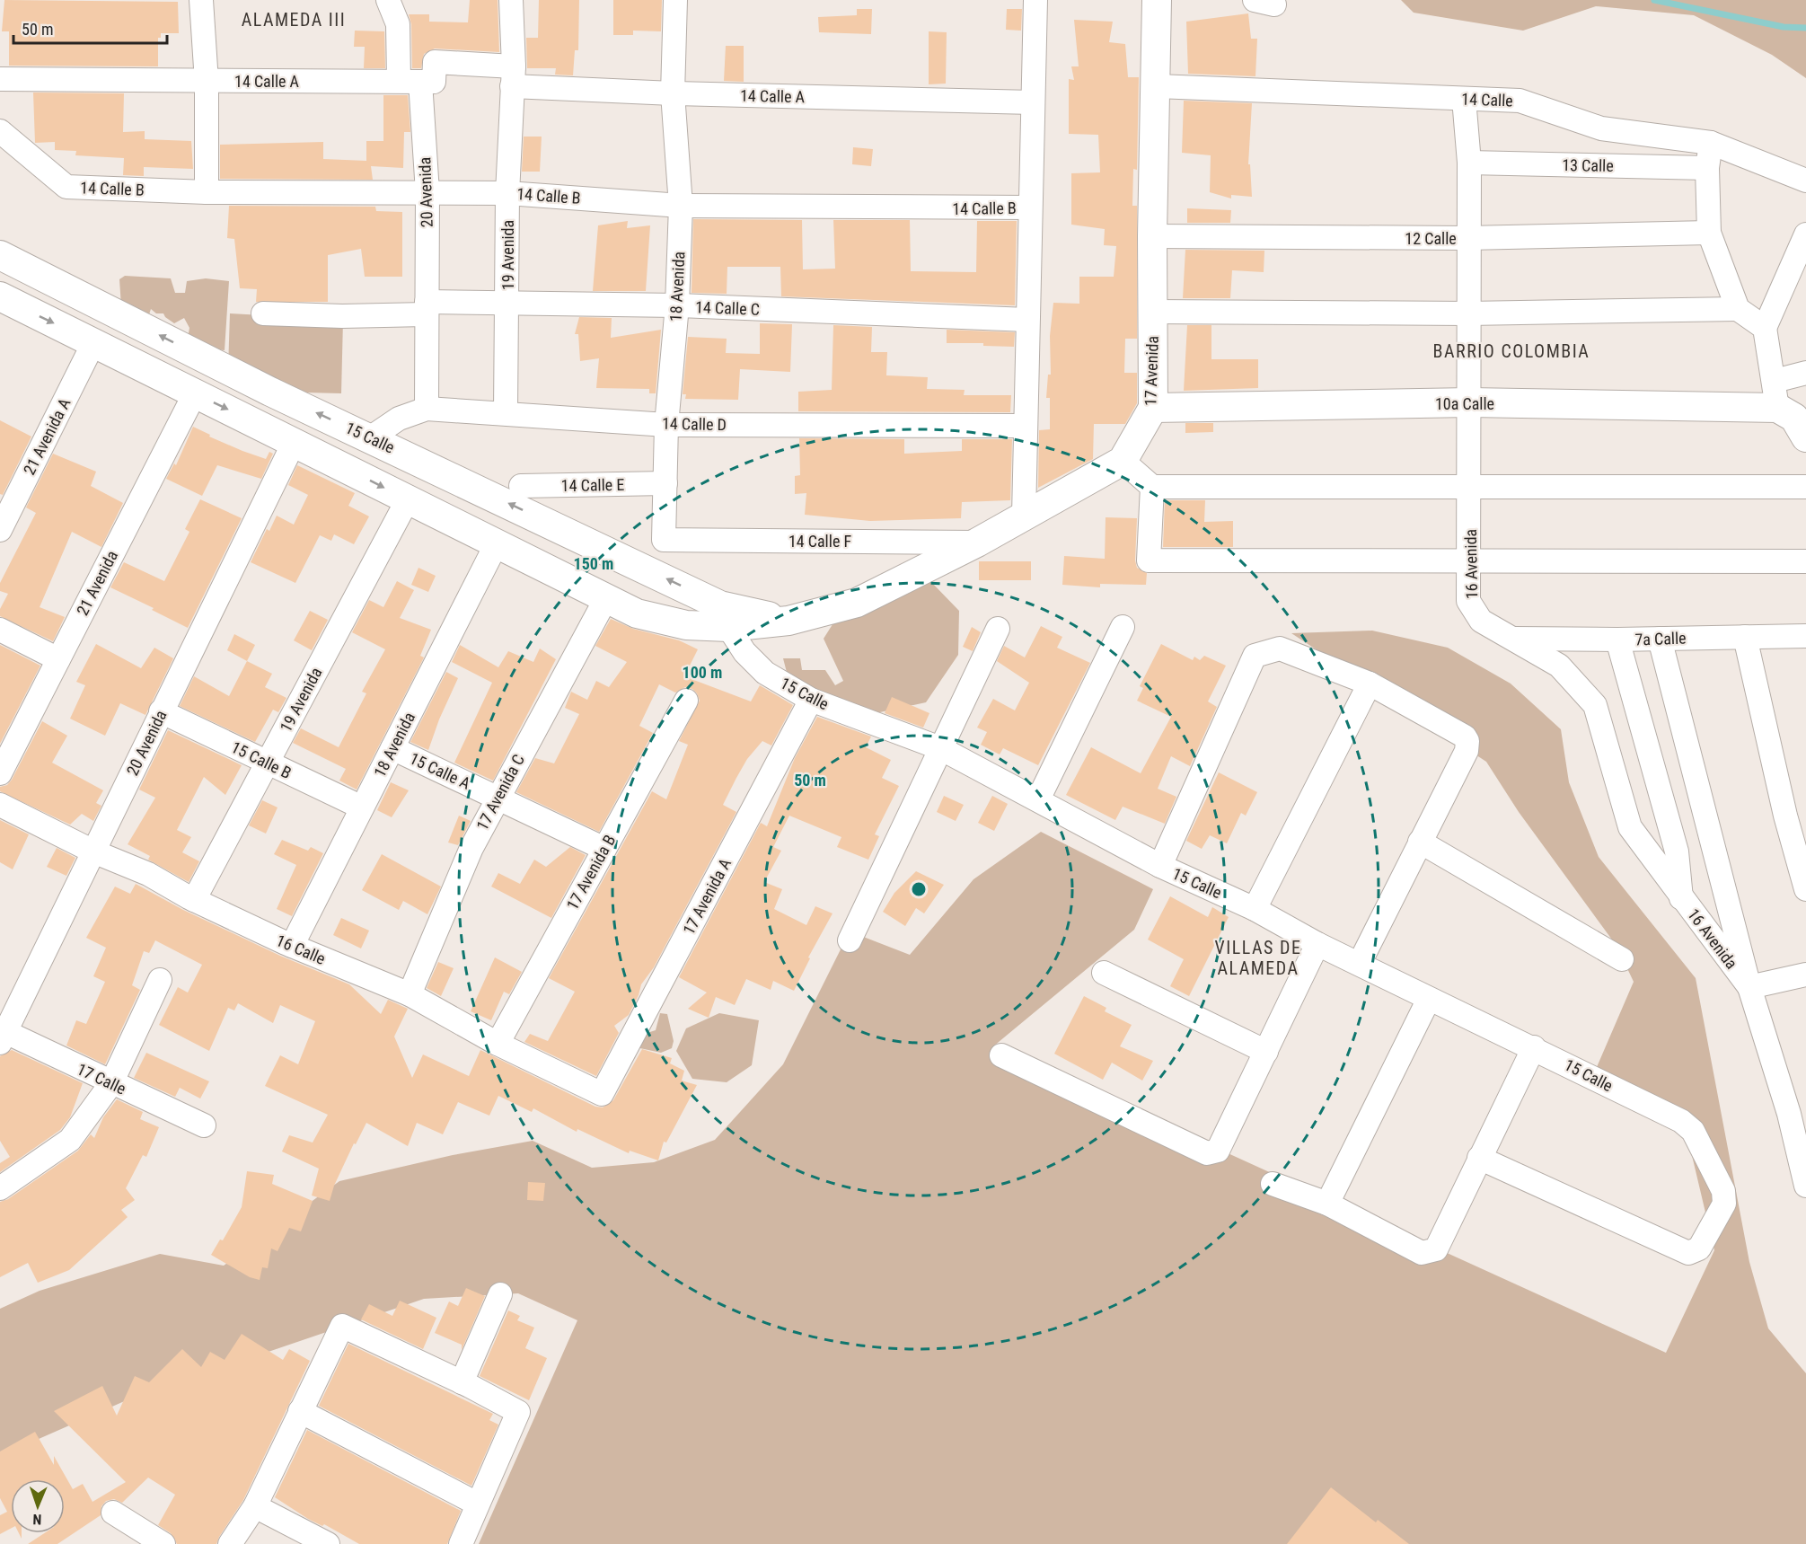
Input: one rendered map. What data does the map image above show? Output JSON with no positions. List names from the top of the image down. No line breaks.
{"streets":{"street":["14 Calle A","14 Calle","13 Calle","14 Calle B","20 Avenida","12 Calle","19 Avenida","18 Avenida","14 Calle C","17 Avenida","10a Calle","14 Calle D","21 Avenida A","15 Calle","14 Calle E","14 Calle F","16 Avenida","21 Avenida","7a Calle","15 Calle B","15 Calle A","17 Avenida C","17 Avenida B","17 Avenida A","16 Calle","17 Calle"]},"crossings":[["14 Calle A","20 Avenida"],["14 Calle A","19 Avenida"],["14 Calle A","18 Avenida"],["14 Calle","17 Avenida"],["14 Calle","16 Avenida"],["13 Calle","16 Avenida"],["14 Calle B","20 Avenida"],["14 Calle B","19 Avenida"],["14 Calle B","18 Avenida"],["20 Avenida","14 Calle C"],["20 Avenida","14 Calle D"],["20 Avenida","15 Calle B"],["20 Avenida","16 Calle"],["20 Avenida","17 Calle"],["12 Calle","17 Avenida"],["12 Calle","16 Avenida"],["19 Avenida","14 Calle C"],["19 Avenida","14 Calle D"],["19 Avenida","15 Calle B"],["19 Avenida","16 Calle"],["18 Avenida","14 Calle C"],["18 Avenida","14 Calle D"],["18 Avenida","14 Calle E"],["18 Avenida","14 Calle F"],["18 Avenida","15 Calle B"],["18 Avenida","15 Calle A"],["18 Avenida","16 Calle"],["17 Avenida","10a Calle"],["10a Calle","16 Avenida"],["14 Calle D","15 Calle"],["15 Calle","17 Avenida A"],["16 Avenida","7a Calle"],["15 Calle A","17 Avenida C"],["15 Calle A","17 Avenida B"],["17 Avenida C","16 Calle"],["17 Avenida B","16 Calle"],["17 Avenida A","16 Calle"]],"districts":["ALAMEDA III","BARRIO COLOMBIA","VILLAS DE ALAMEDA"],"scale_bar":"50 m","north":"bottom","rings":["150 m","100 m","50 m"]}
